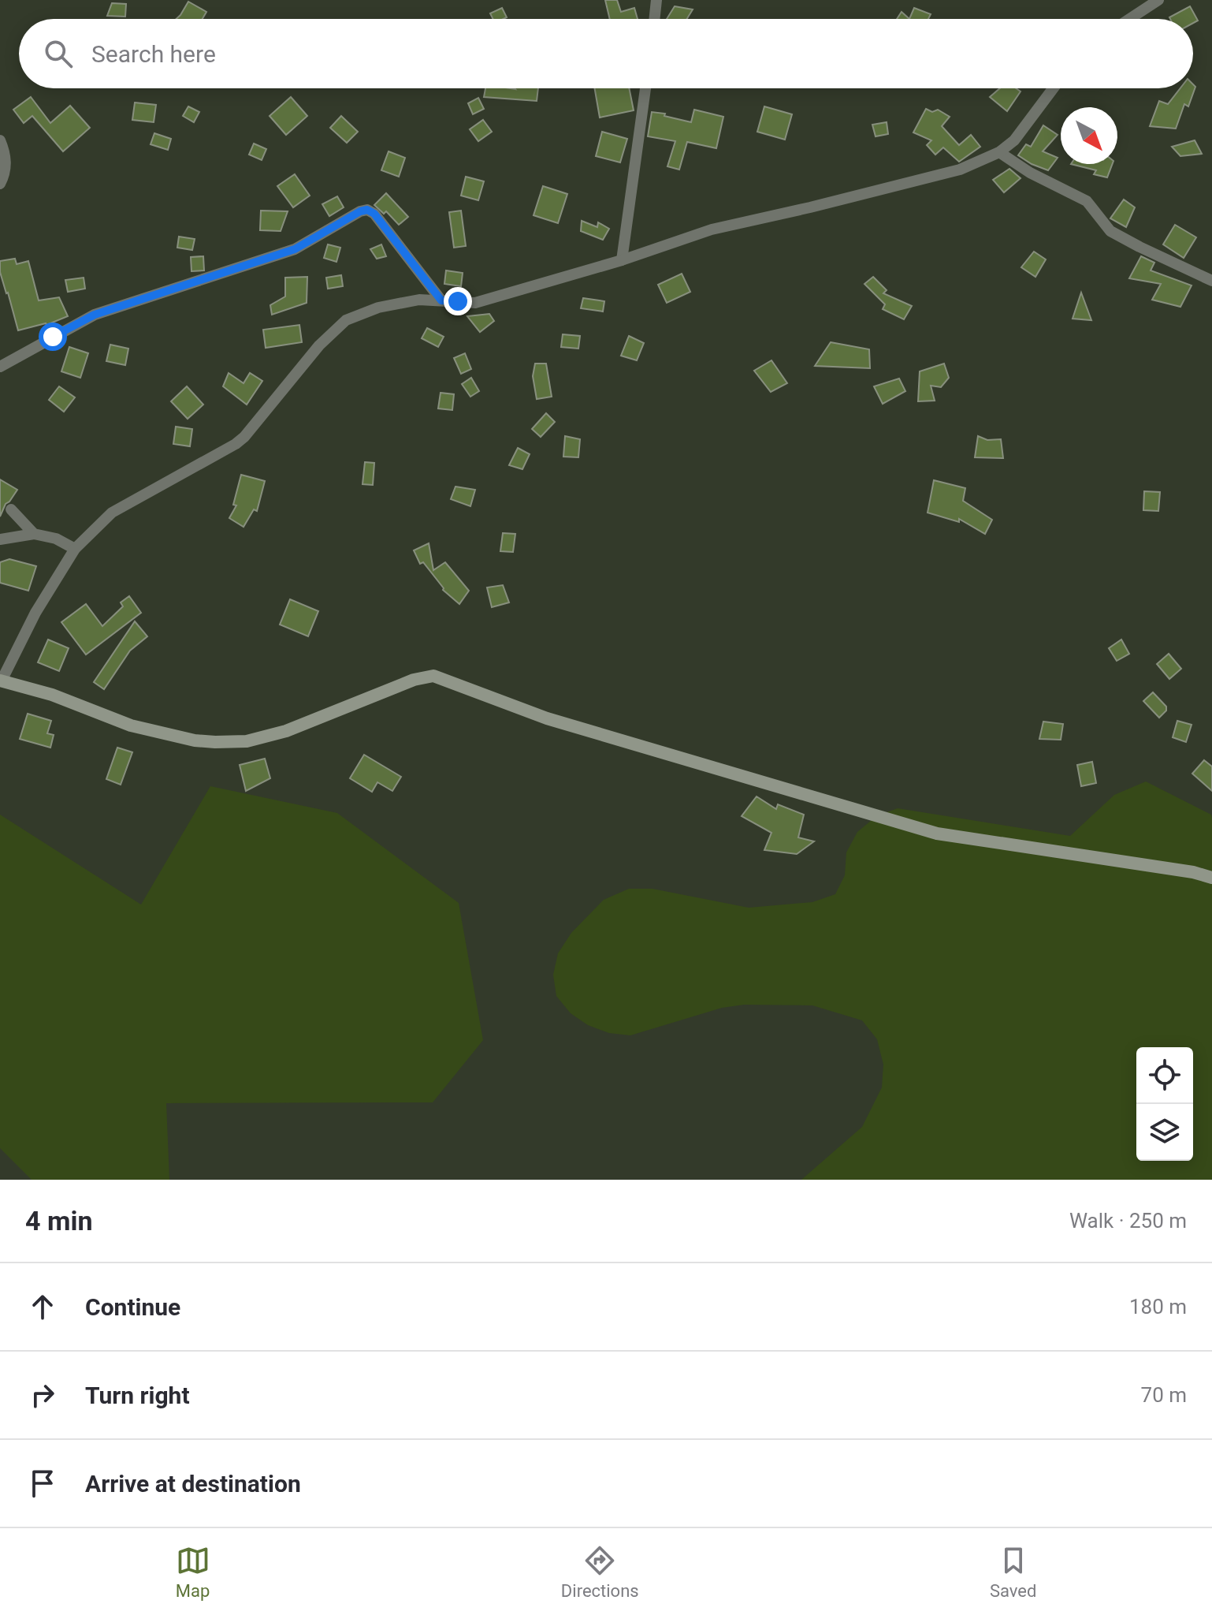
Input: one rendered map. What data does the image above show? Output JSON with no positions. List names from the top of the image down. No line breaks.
{"north":"bottom right","page":{"search":"Search here","heading":["4 min","Walk · 250 m"],"list":[["Continue","180 m"],["Turn right","70 m"],"Arrive at destination"],"nav":["Map","Directions","Saved"]}}
